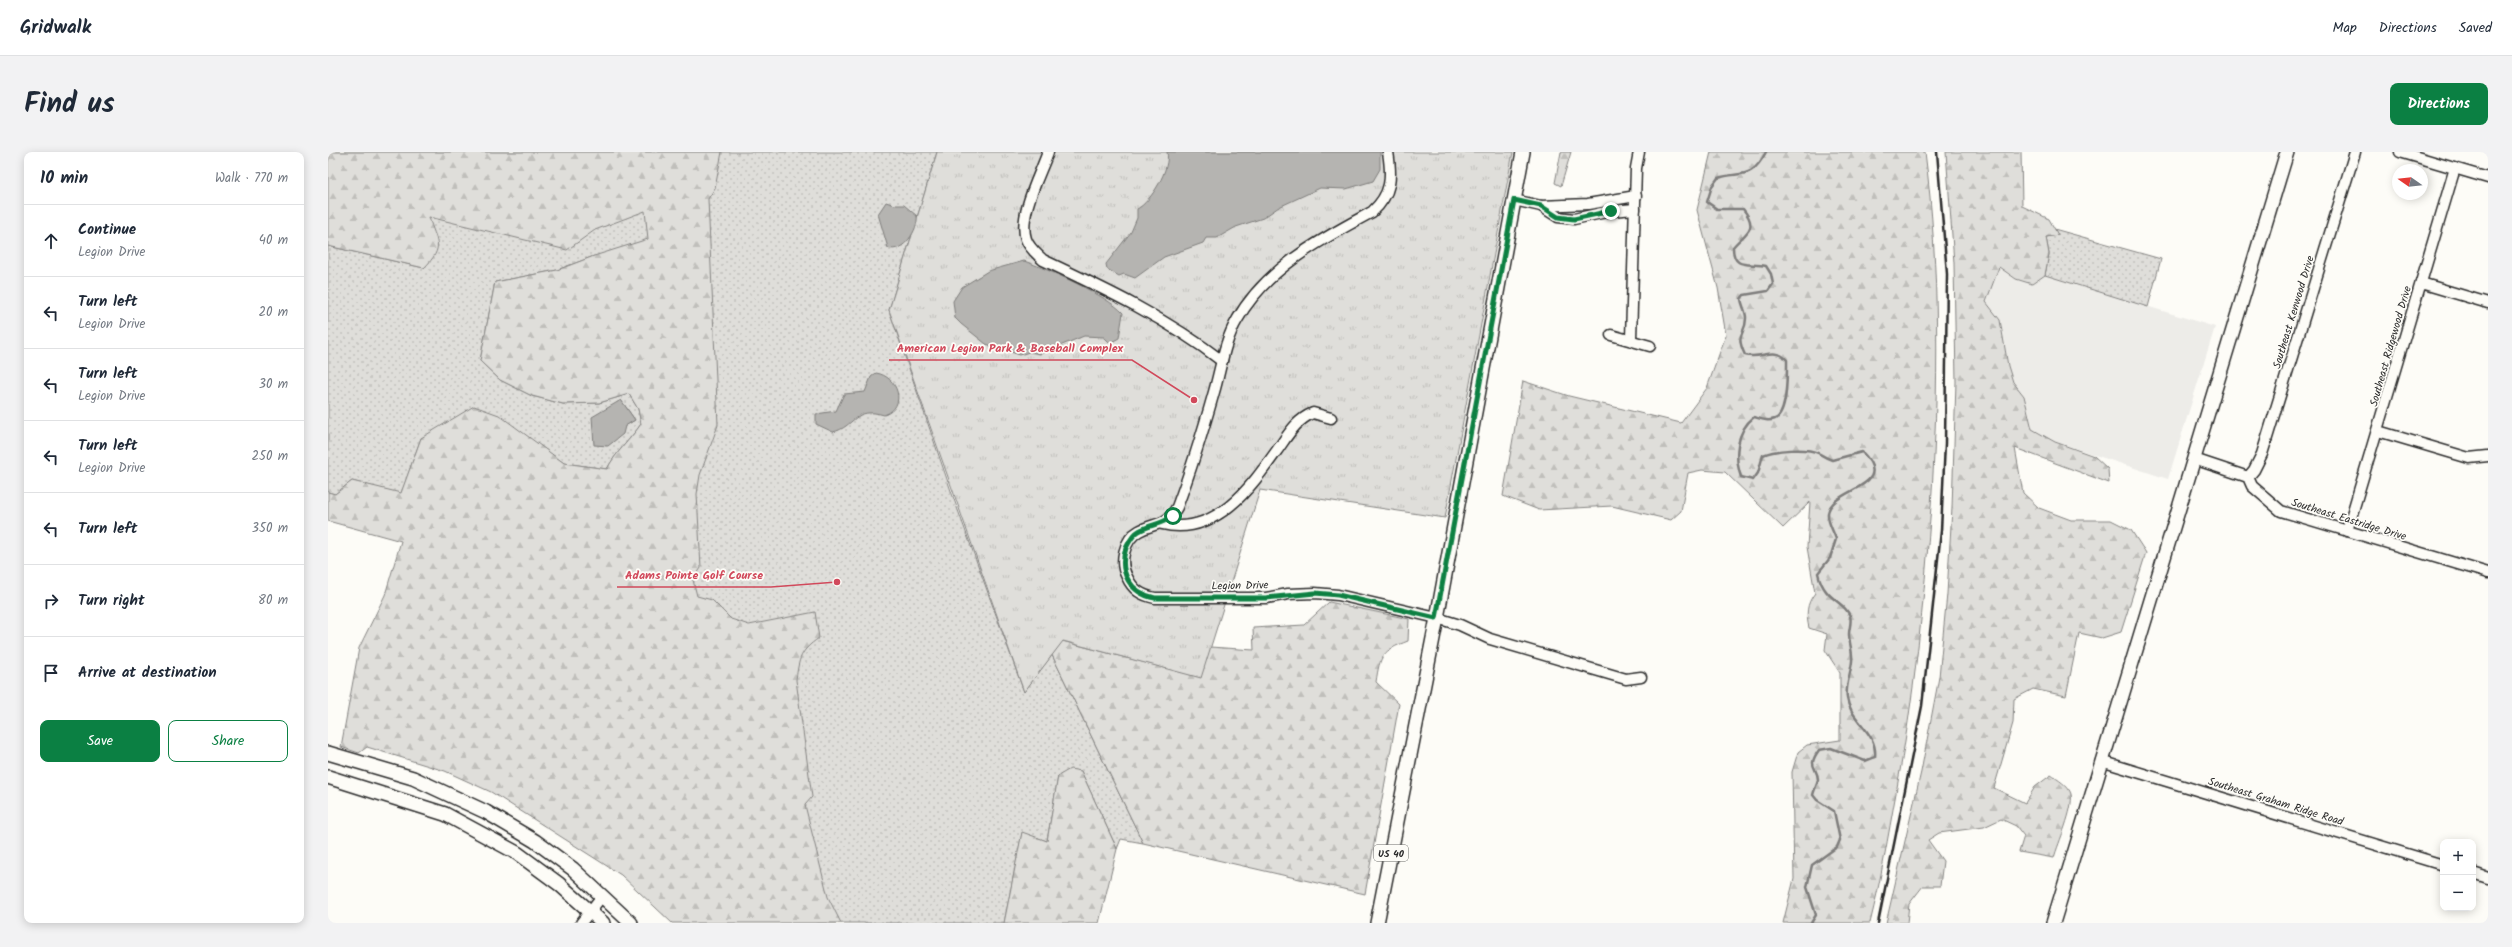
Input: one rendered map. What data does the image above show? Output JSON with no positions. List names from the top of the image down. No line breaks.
{"streets":{"main road":["US 40"],"street":["Southeast Kenwood Drive","Southeast Ridgewood Drive","Southeast Eastridge Drive","Legion Drive","Southeast Graham Ridge Road"]},"crossings":[["Southeast Kenwood Drive","Southeast Eastridge Drive"],["Southeast Ridgewood Drive","Southeast Eastridge Drive"],["Legion Drive","US 40"]],"places":["American Legion Park & Baseball Complex","Adams Pointe Golf Course"],"north":"left","page":{"header":"Gridwalk","nav":["Map","Directions","Saved"],"title":"Find us","buttons":["Directions",["Save","Share"]],"heading":["10 min","Walk · 770 m"],"list":[["Continue","Legion Drive","40 m"],["Turn left","Legion Drive","20 m"],["Turn left","Legion Drive","30 m"],["Turn left","Legion Drive","250 m"],["Turn left","350 m"],["Turn right","80 m"],"Arrive at destination"],"map_buttons":["+","−"]}}
